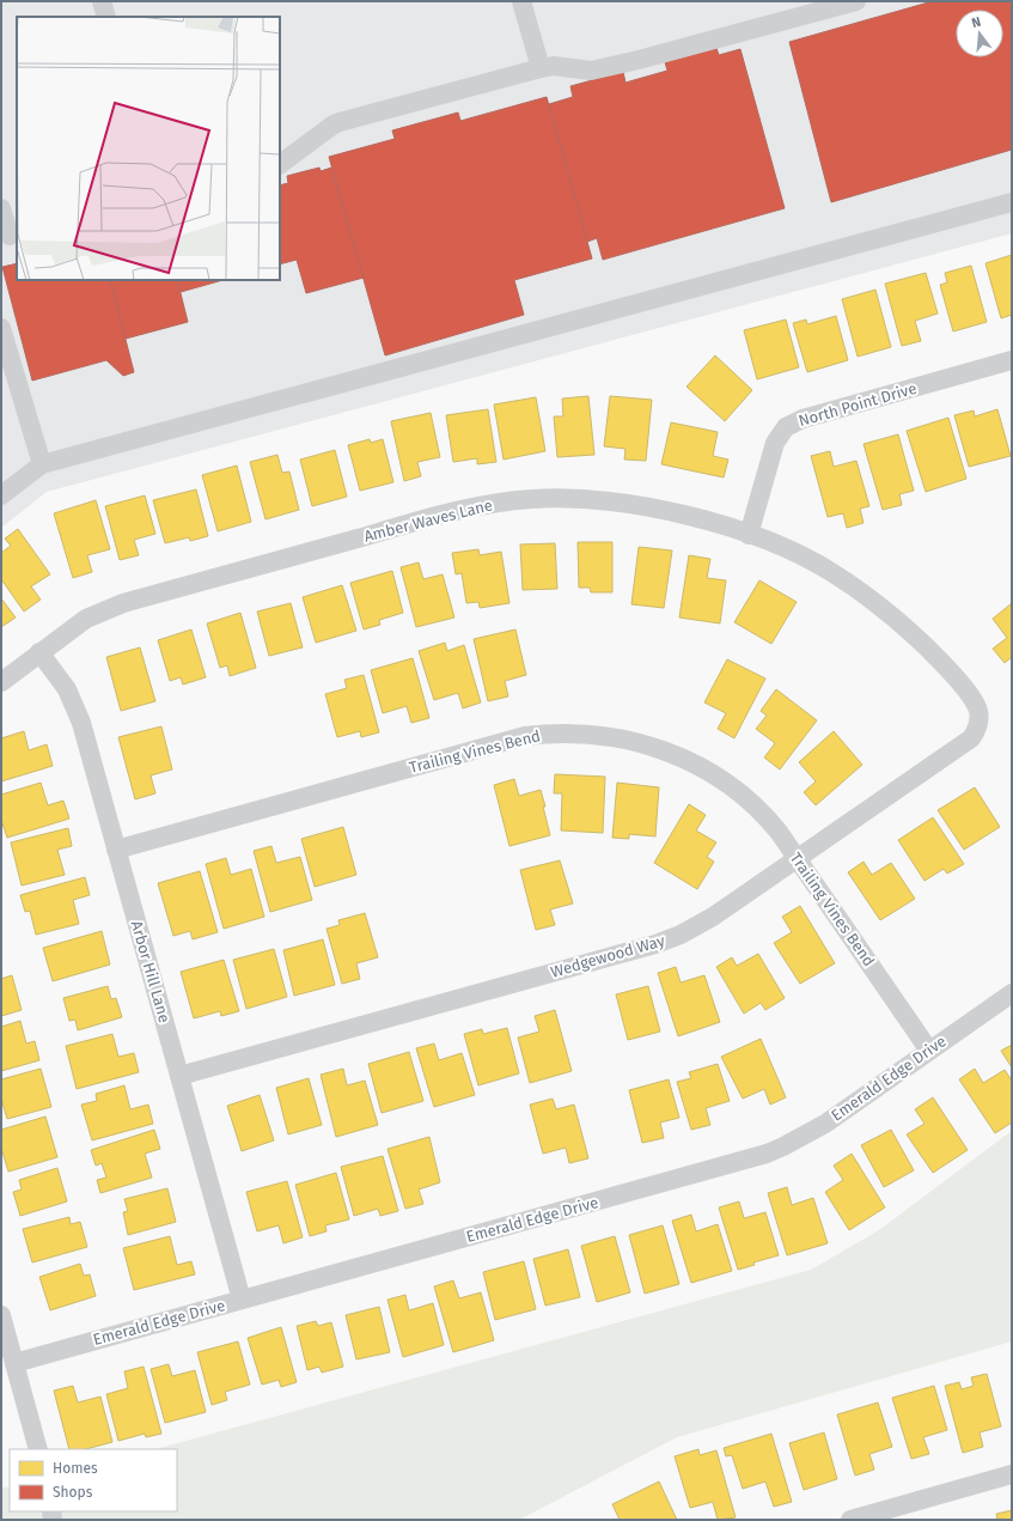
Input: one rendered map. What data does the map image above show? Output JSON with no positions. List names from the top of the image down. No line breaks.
{"streets":{"street":["North Point Drive","Amber Waves Lane","Trailing Vines Bend","Wedgewood Way","Arbor Hill Lane","Emerald Edge Drive"]},"crossings":[["North Point Drive","Amber Waves Lane"],["Amber Waves Lane","Wedgewood Way"],["Amber Waves Lane","Arbor Hill Lane"],["Trailing Vines Bend","Wedgewood Way"],["Trailing Vines Bend","Arbor Hill Lane"],["Trailing Vines Bend","Emerald Edge Drive"],["Wedgewood Way","Arbor Hill Lane"],["Arbor Hill Lane","Emerald Edge Drive"]],"legend":["Homes","Shops"],"north":"top"}
